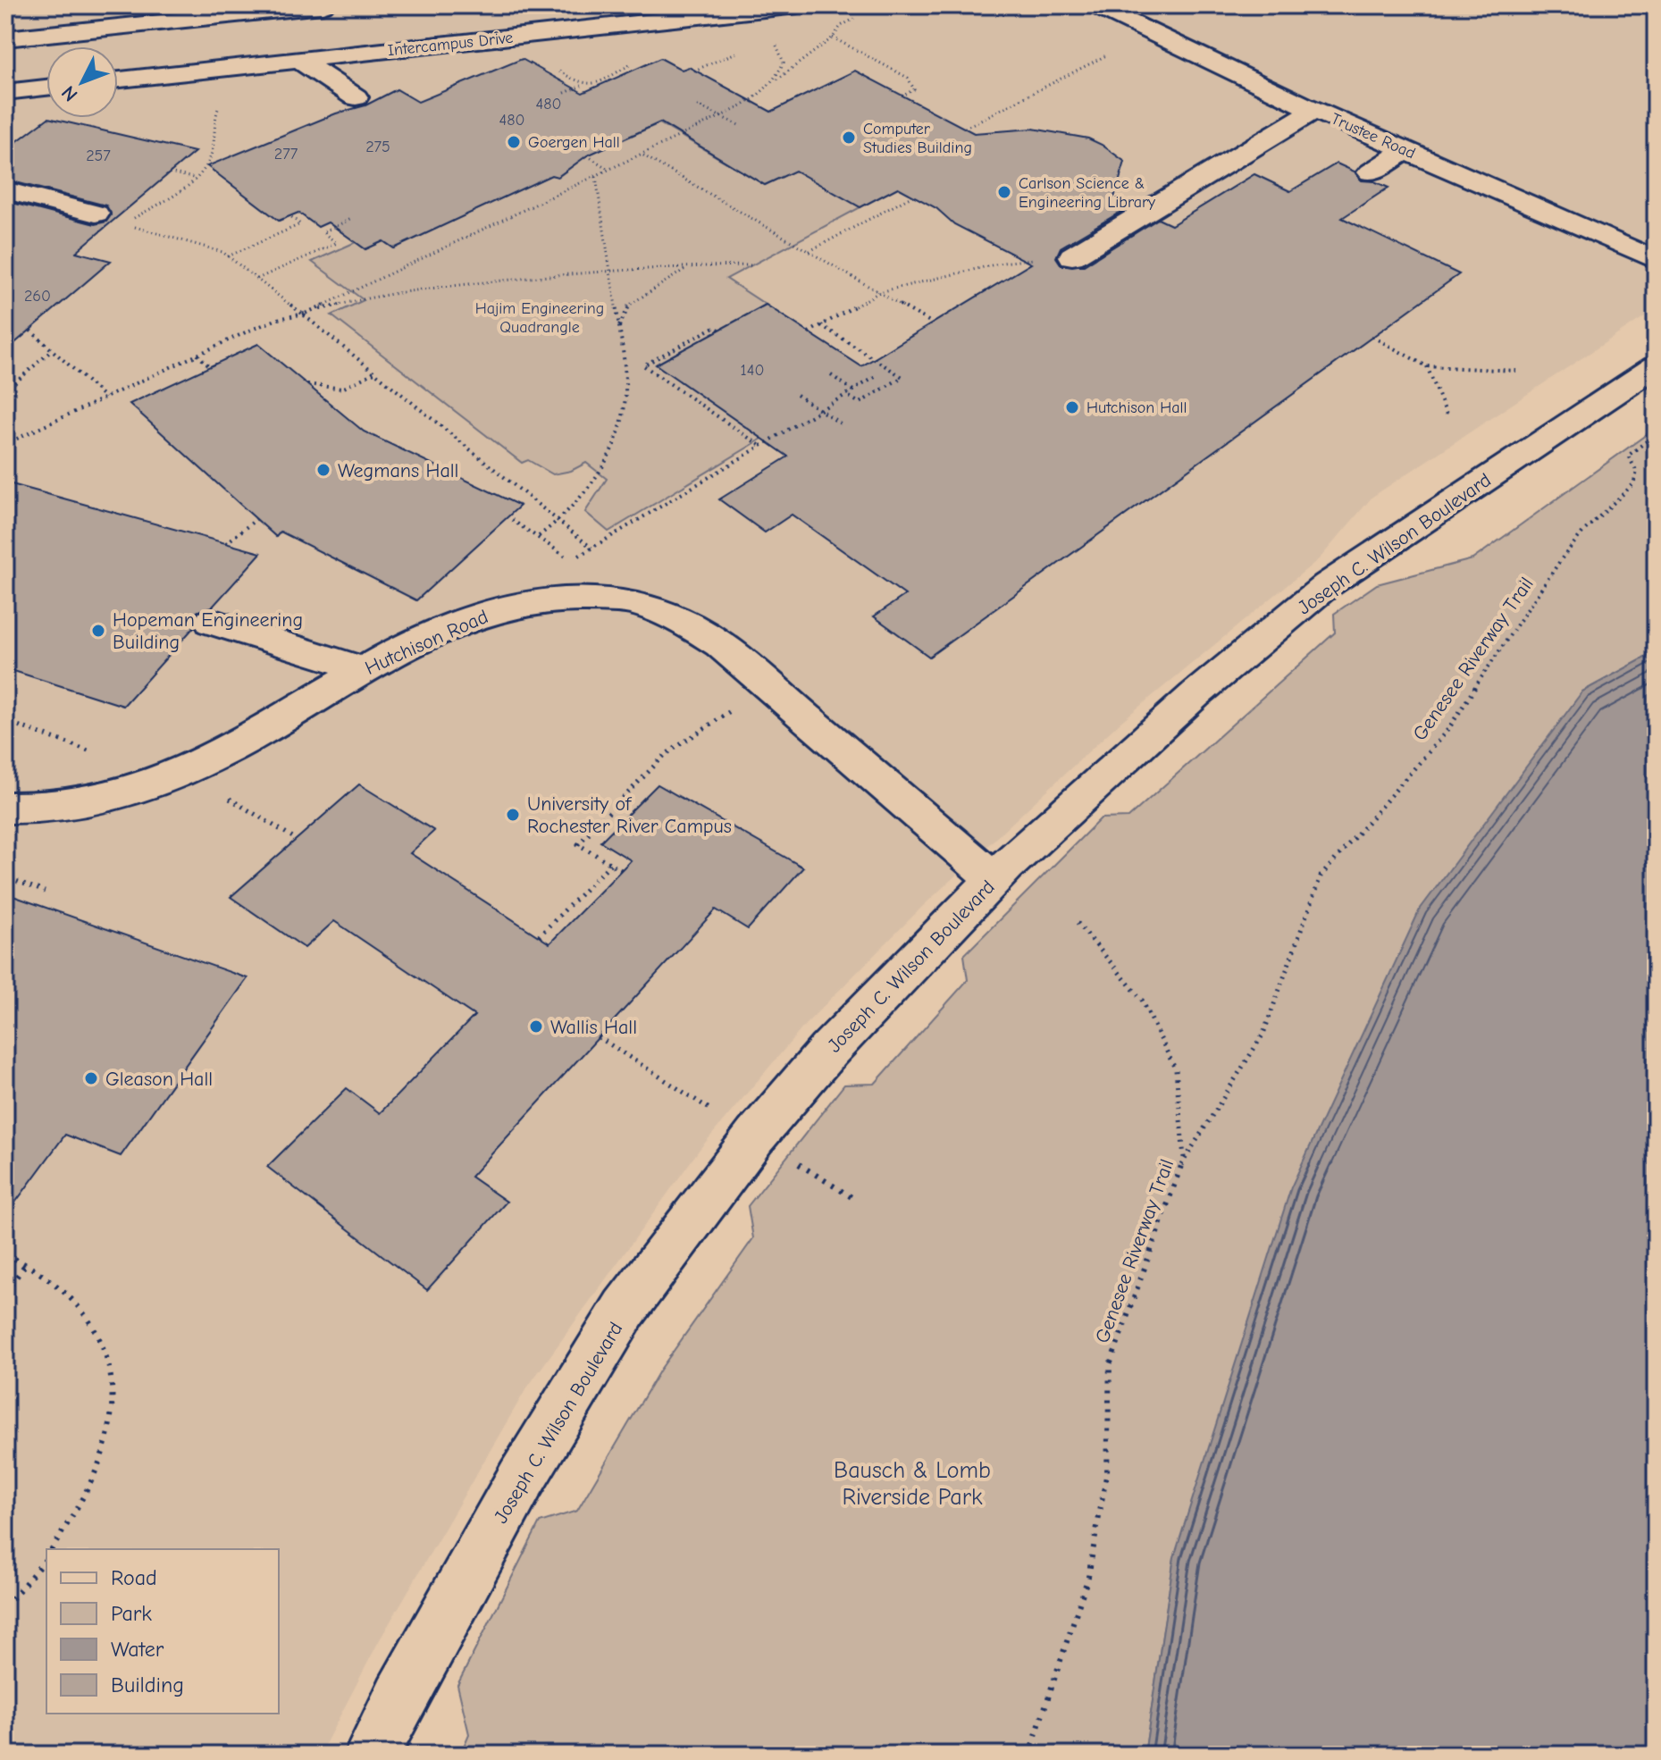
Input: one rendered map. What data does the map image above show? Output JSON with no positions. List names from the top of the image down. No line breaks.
{"streets":{"street":["Intercampus Drive","Trustee Road","Joseph C. Wilson Boulevard","Hutchison Road"],"path":["Genesee Riverway Trail"]},"crossings":[["Joseph C. Wilson Boulevard","Hutchison Road"]],"parks":["Hajim Engineering Quadrangle","Bausch & Lomb Riverside Park"],"places":["Computer Studies Building","Goergen Hall","Carlson Science & Engineering Library","Hutchison Hall","Wegmans Hall","Hopeman Engineering Building","University of Rochester River Campus","Wallis Hall","Gleason Hall"],"house_numbers":["480","480","275","277","257","260","140"],"legend":["Road","Park","Water","Building"],"north":"bottom left"}
